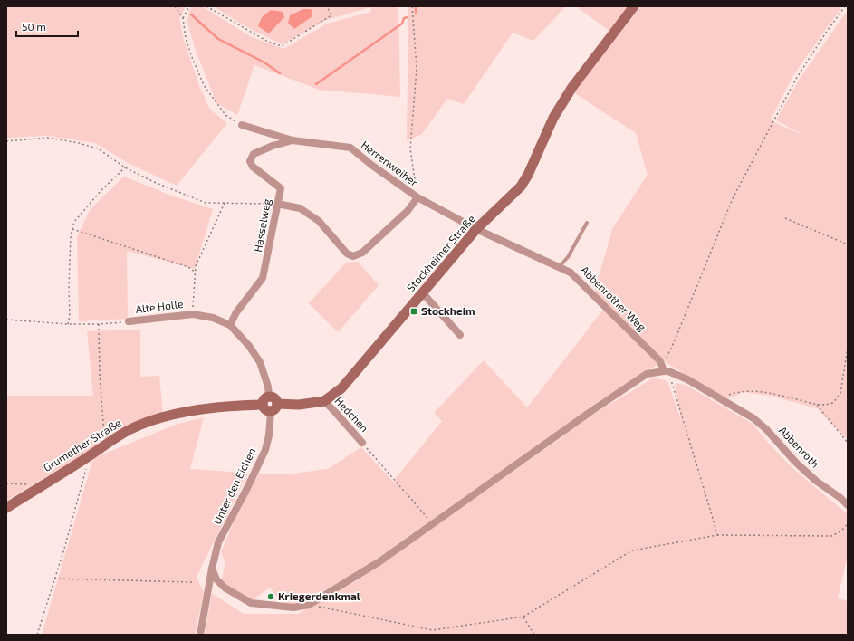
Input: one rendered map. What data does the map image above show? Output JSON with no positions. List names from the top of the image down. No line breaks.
{"streets":{"street":["Herrenweiher","Hasselweg","Stockheimer Straße","Abbenrother Weg","Alte Holle","Hedchen","Grumether Straße","Abbenroth","Unter den Eichen"]},"crossings":[["Herrenweiher","Hasselweg"],["Herrenweiher","Stockheimer Straße"],["Herrenweiher","Abbenrother Weg"],["Hasselweg","Alte Holle"],["Stockheimer Straße","Abbenrother Weg"],["Stockheimer Straße","Hedchen"],["Stockheimer Straße","Unter den Eichen"],["Abbenrother Weg","Abbenroth"],["Alte Holle","Grumether Straße"]],"places":{"transit":["Stockheim"],"other":["Kriegerdenkmal"]},"scale_bar":"50 m"}
